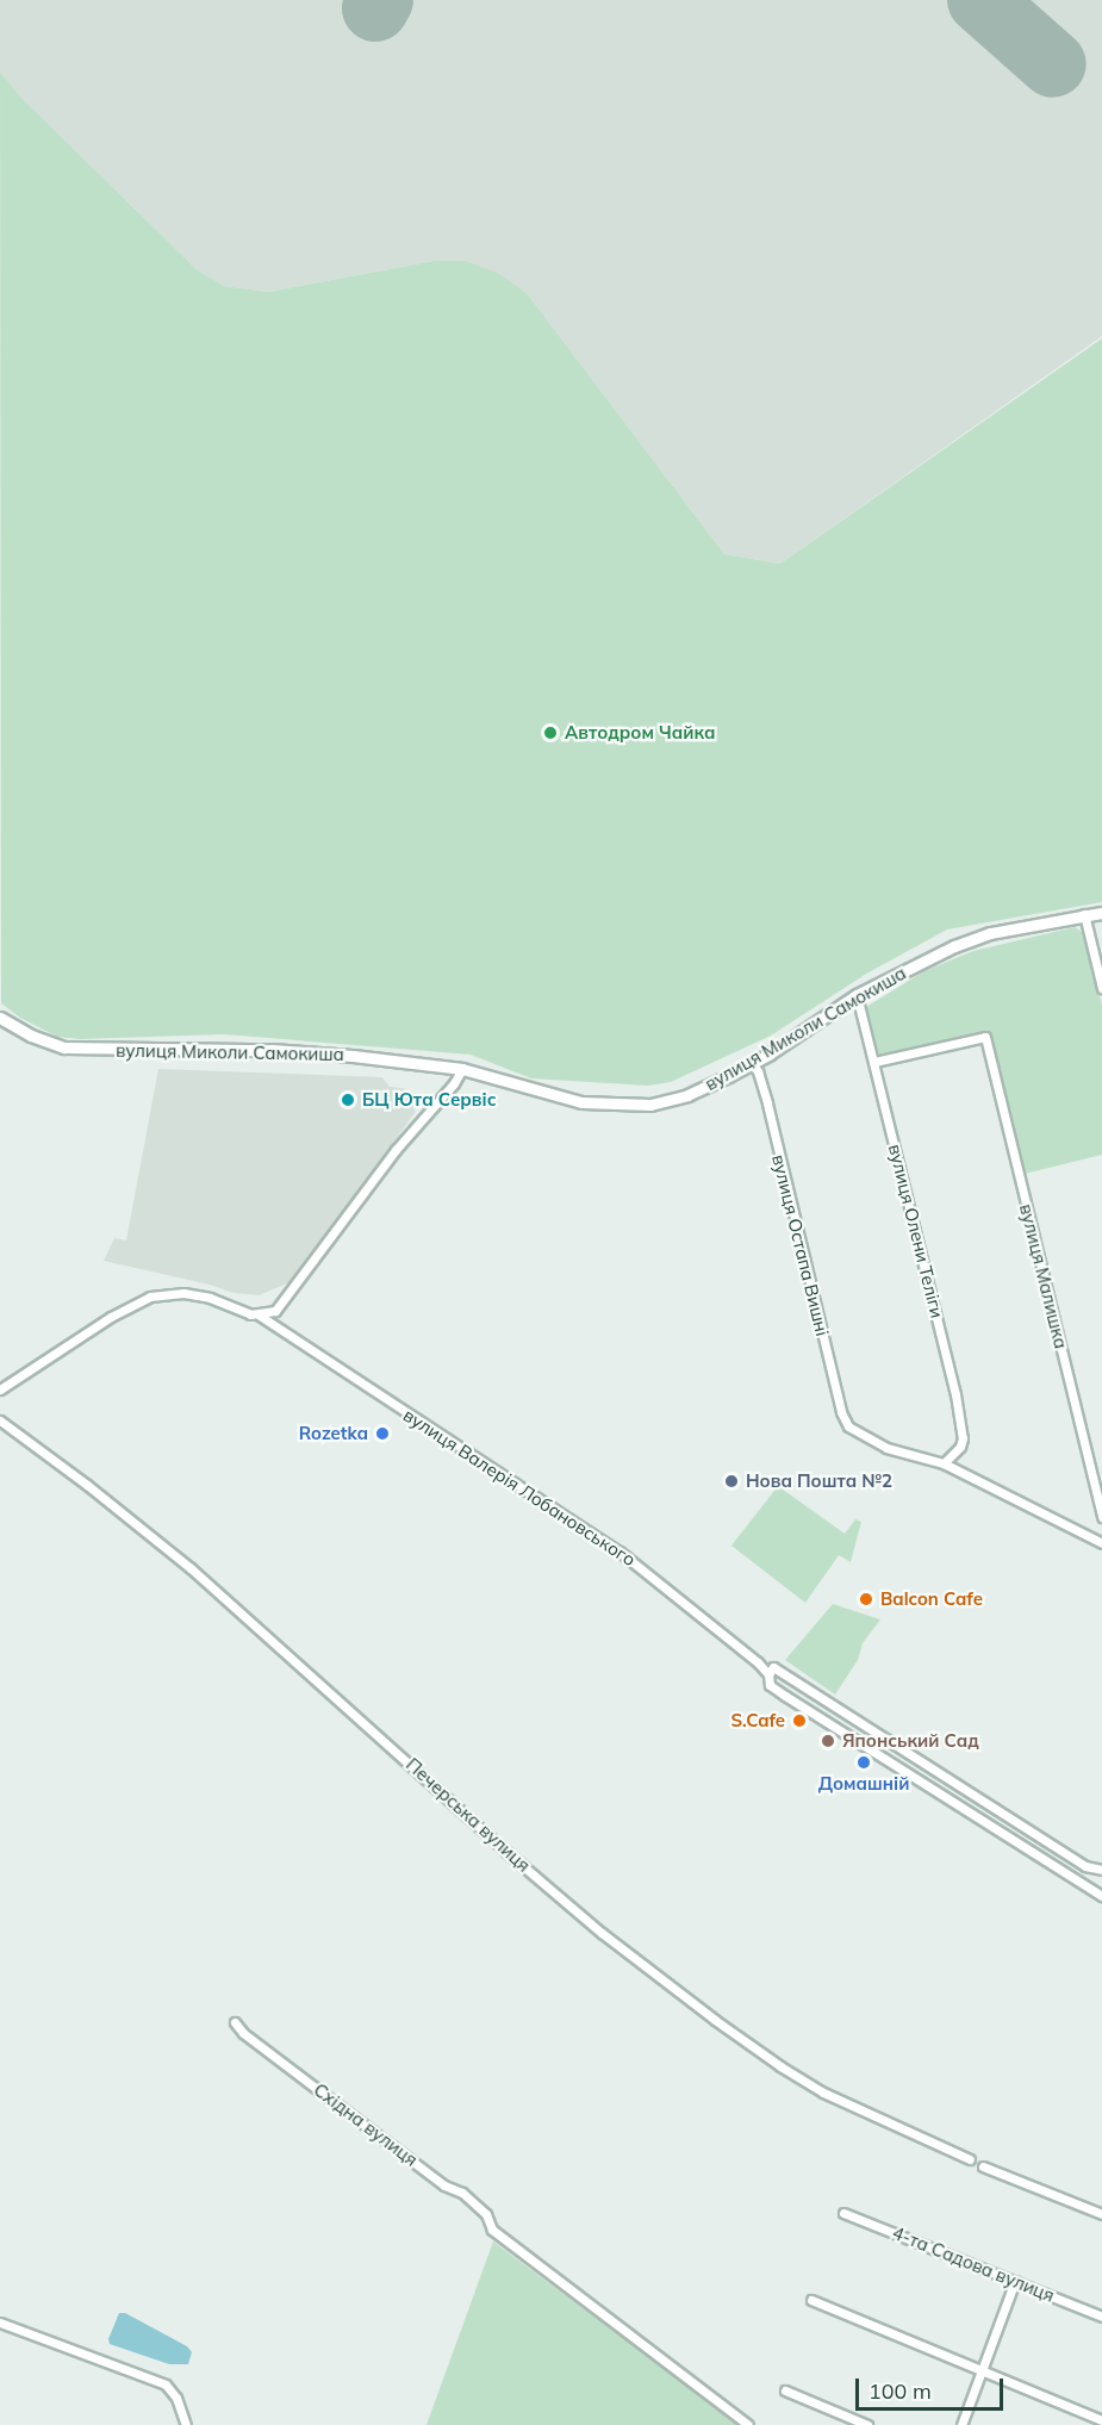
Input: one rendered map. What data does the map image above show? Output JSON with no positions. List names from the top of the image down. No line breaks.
{"streets":{"street":["вулиця Миколи Самокиша","вулиця Олени Теліги","вулиця Остапа Вишні","вулиця Малишка","вулиця Валерія Лобановського","Печерська вулиця","Східна вулиця","4-та Садова вулиця"]},"crossings":[["вулиця Миколи Самокиша","вулиця Олени Теліги"],["вулиця Миколи Самокиша","вулиця Остапа Вишні"],["вулиця Олени Теліги","вулиця Остапа Вишні"],["вулиця Олени Теліги","вулиця Малишка"]],"places":["Автодром Чайка","БЦ Юта Сервіс","Rozetka","Нова Пошта №2","Balcon Cafe","S.Cafe","Японський Сад","Домашній"],"scale_bar":"100 m"}
